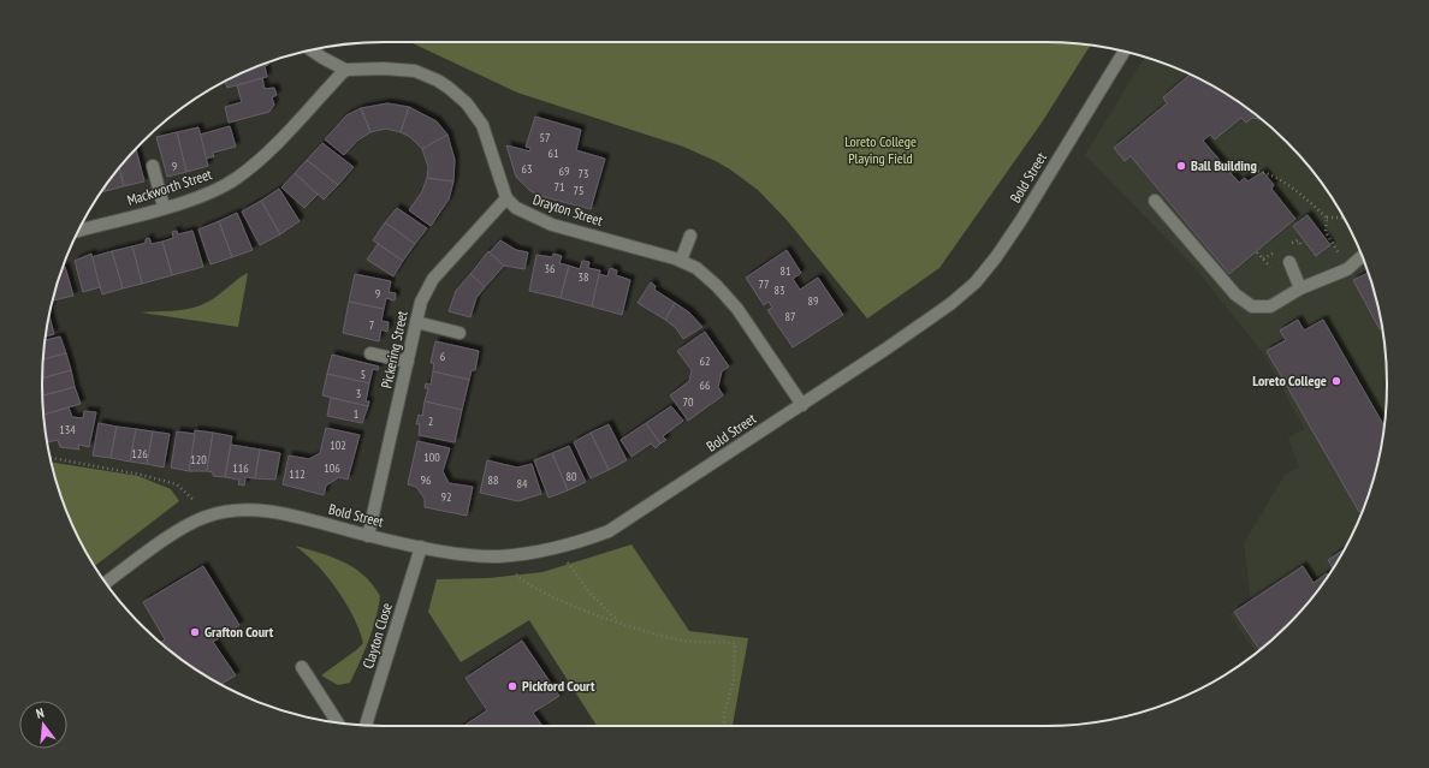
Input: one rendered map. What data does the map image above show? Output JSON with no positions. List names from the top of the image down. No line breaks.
{"streets":{"street":["Bold Street","Mackworth Street","Drayton Street","Pickering Street","Clayton Close"]},"crossings":[["Bold Street","Drayton Street"],["Bold Street","Pickering Street"],["Bold Street","Clayton Close"],["Drayton Street","Pickering Street"]],"parks":["Loreto College Playing Field"],"places":["Ball Building","Loreto College","Grafton Court","Pickford Court"],"house_numbers":["57","61","9","63","69","73","71","75","36","81","38","77","83","9","89","87","7","6","62","5","66","3","70","1","2","134","102","126","100","120","116","106","112","80","96","88","84","92"],"north":"top"}
